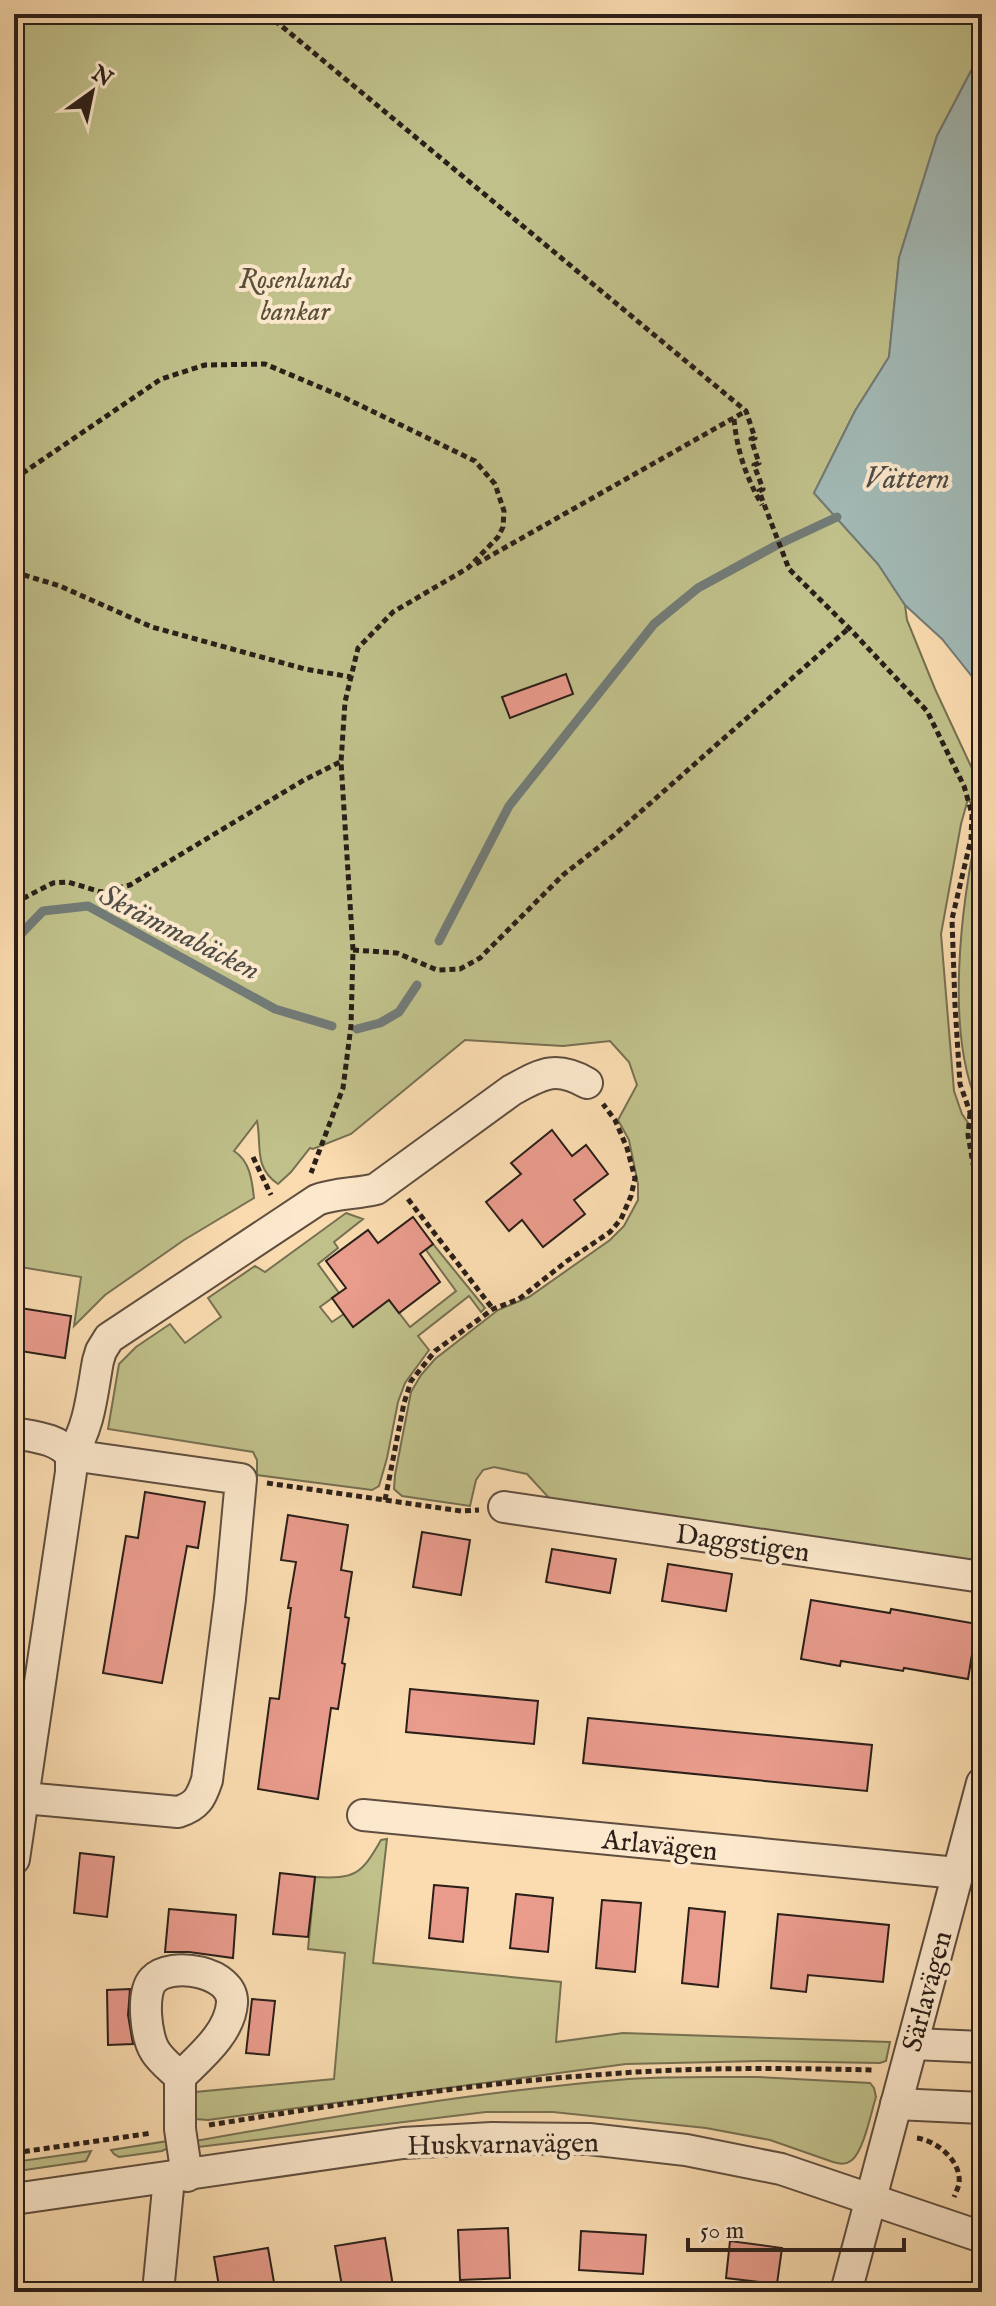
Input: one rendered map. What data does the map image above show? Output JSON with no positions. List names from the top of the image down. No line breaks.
{"streets":{"street":["Daggstigen","Arlavägen","Särlavägen","Huskvarnavägen"]},"crossings":[["Arlavägen","Särlavägen"],["Särlavägen","Huskvarnavägen"]],"water":["Vättern","Skrämmabäcken"],"parks":["Rosenlunds bankar"],"scale_bar":"50 m","north":"top right"}
